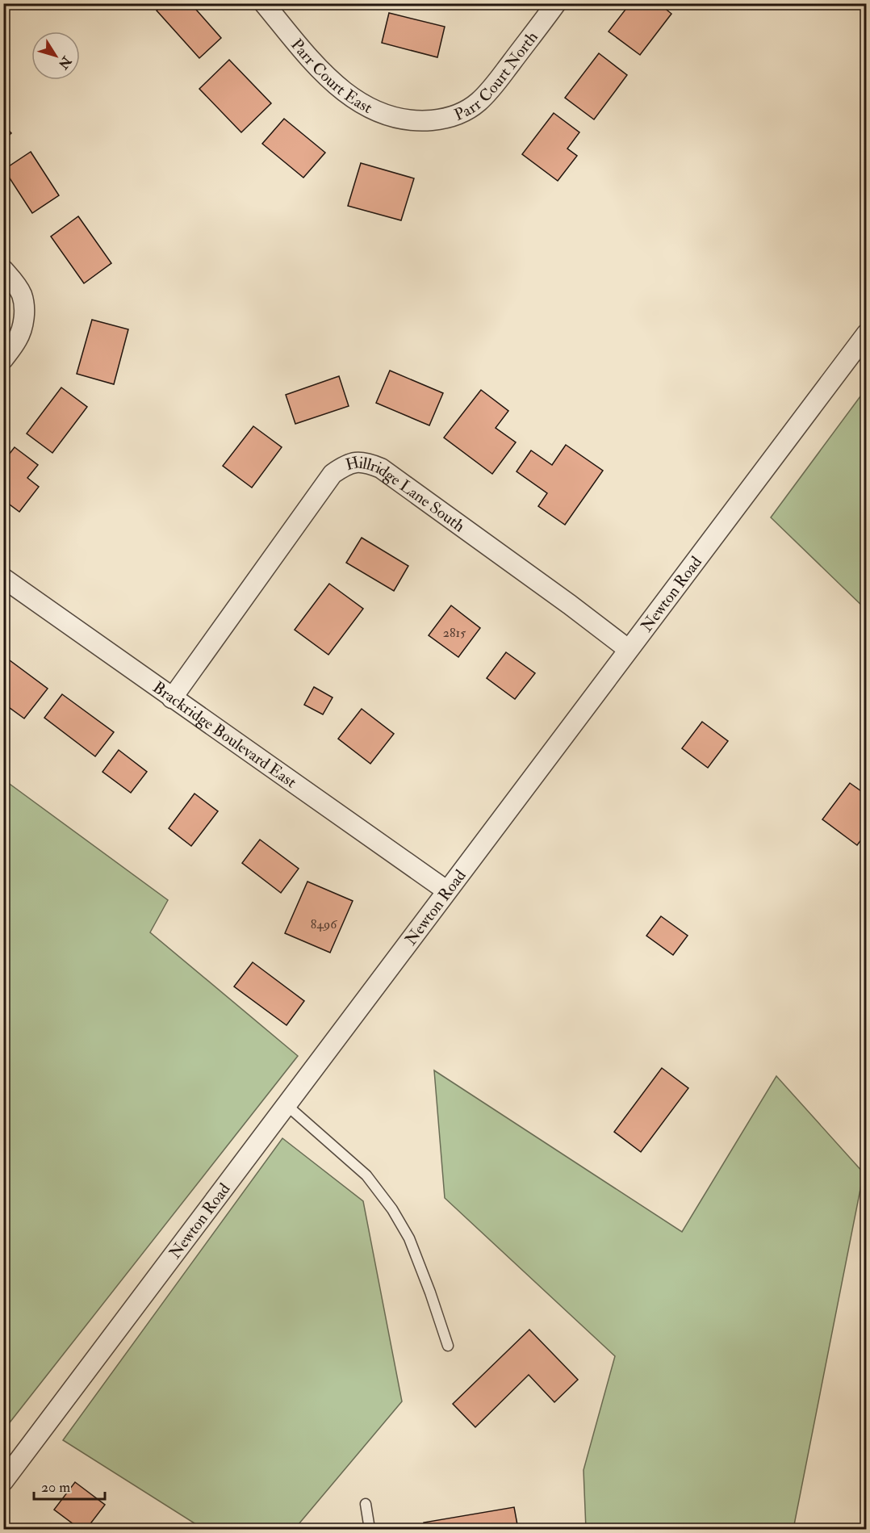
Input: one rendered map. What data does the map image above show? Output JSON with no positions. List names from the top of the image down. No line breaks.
{"streets":{"street":["Parr Court North","Parr Court East","Hillridge Lane South","Newton Road","Brackridge Boulevard East"]},"crossings":[["Parr Court North","Parr Court East"],["Hillridge Lane South","Newton Road"],["Hillridge Lane South","Brackridge Boulevard East"],["Newton Road","Brackridge Boulevard East"]],"house_numbers":["2815","8496"],"scale_bar":"20 m","north":"bottom right"}
